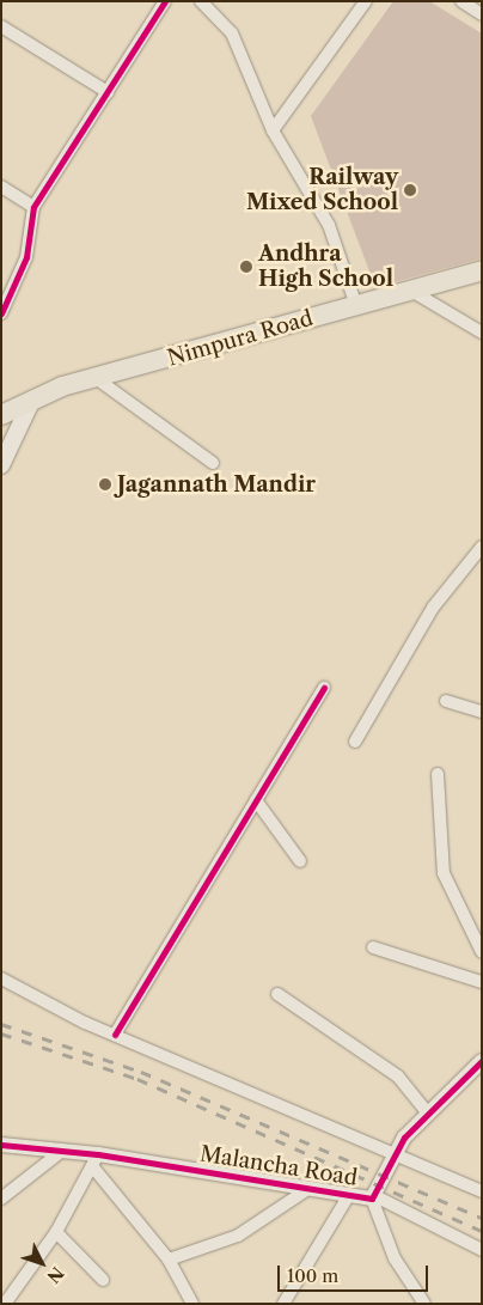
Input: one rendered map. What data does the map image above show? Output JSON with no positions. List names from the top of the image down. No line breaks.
{"streets":{"main road":["Nimpura Road"],"street":["Malancha Road"]},"places":["Railway Mixed School","Andhra High School","Jagannath Mandir"],"scale_bar":"100 m","north":"bottom right"}
